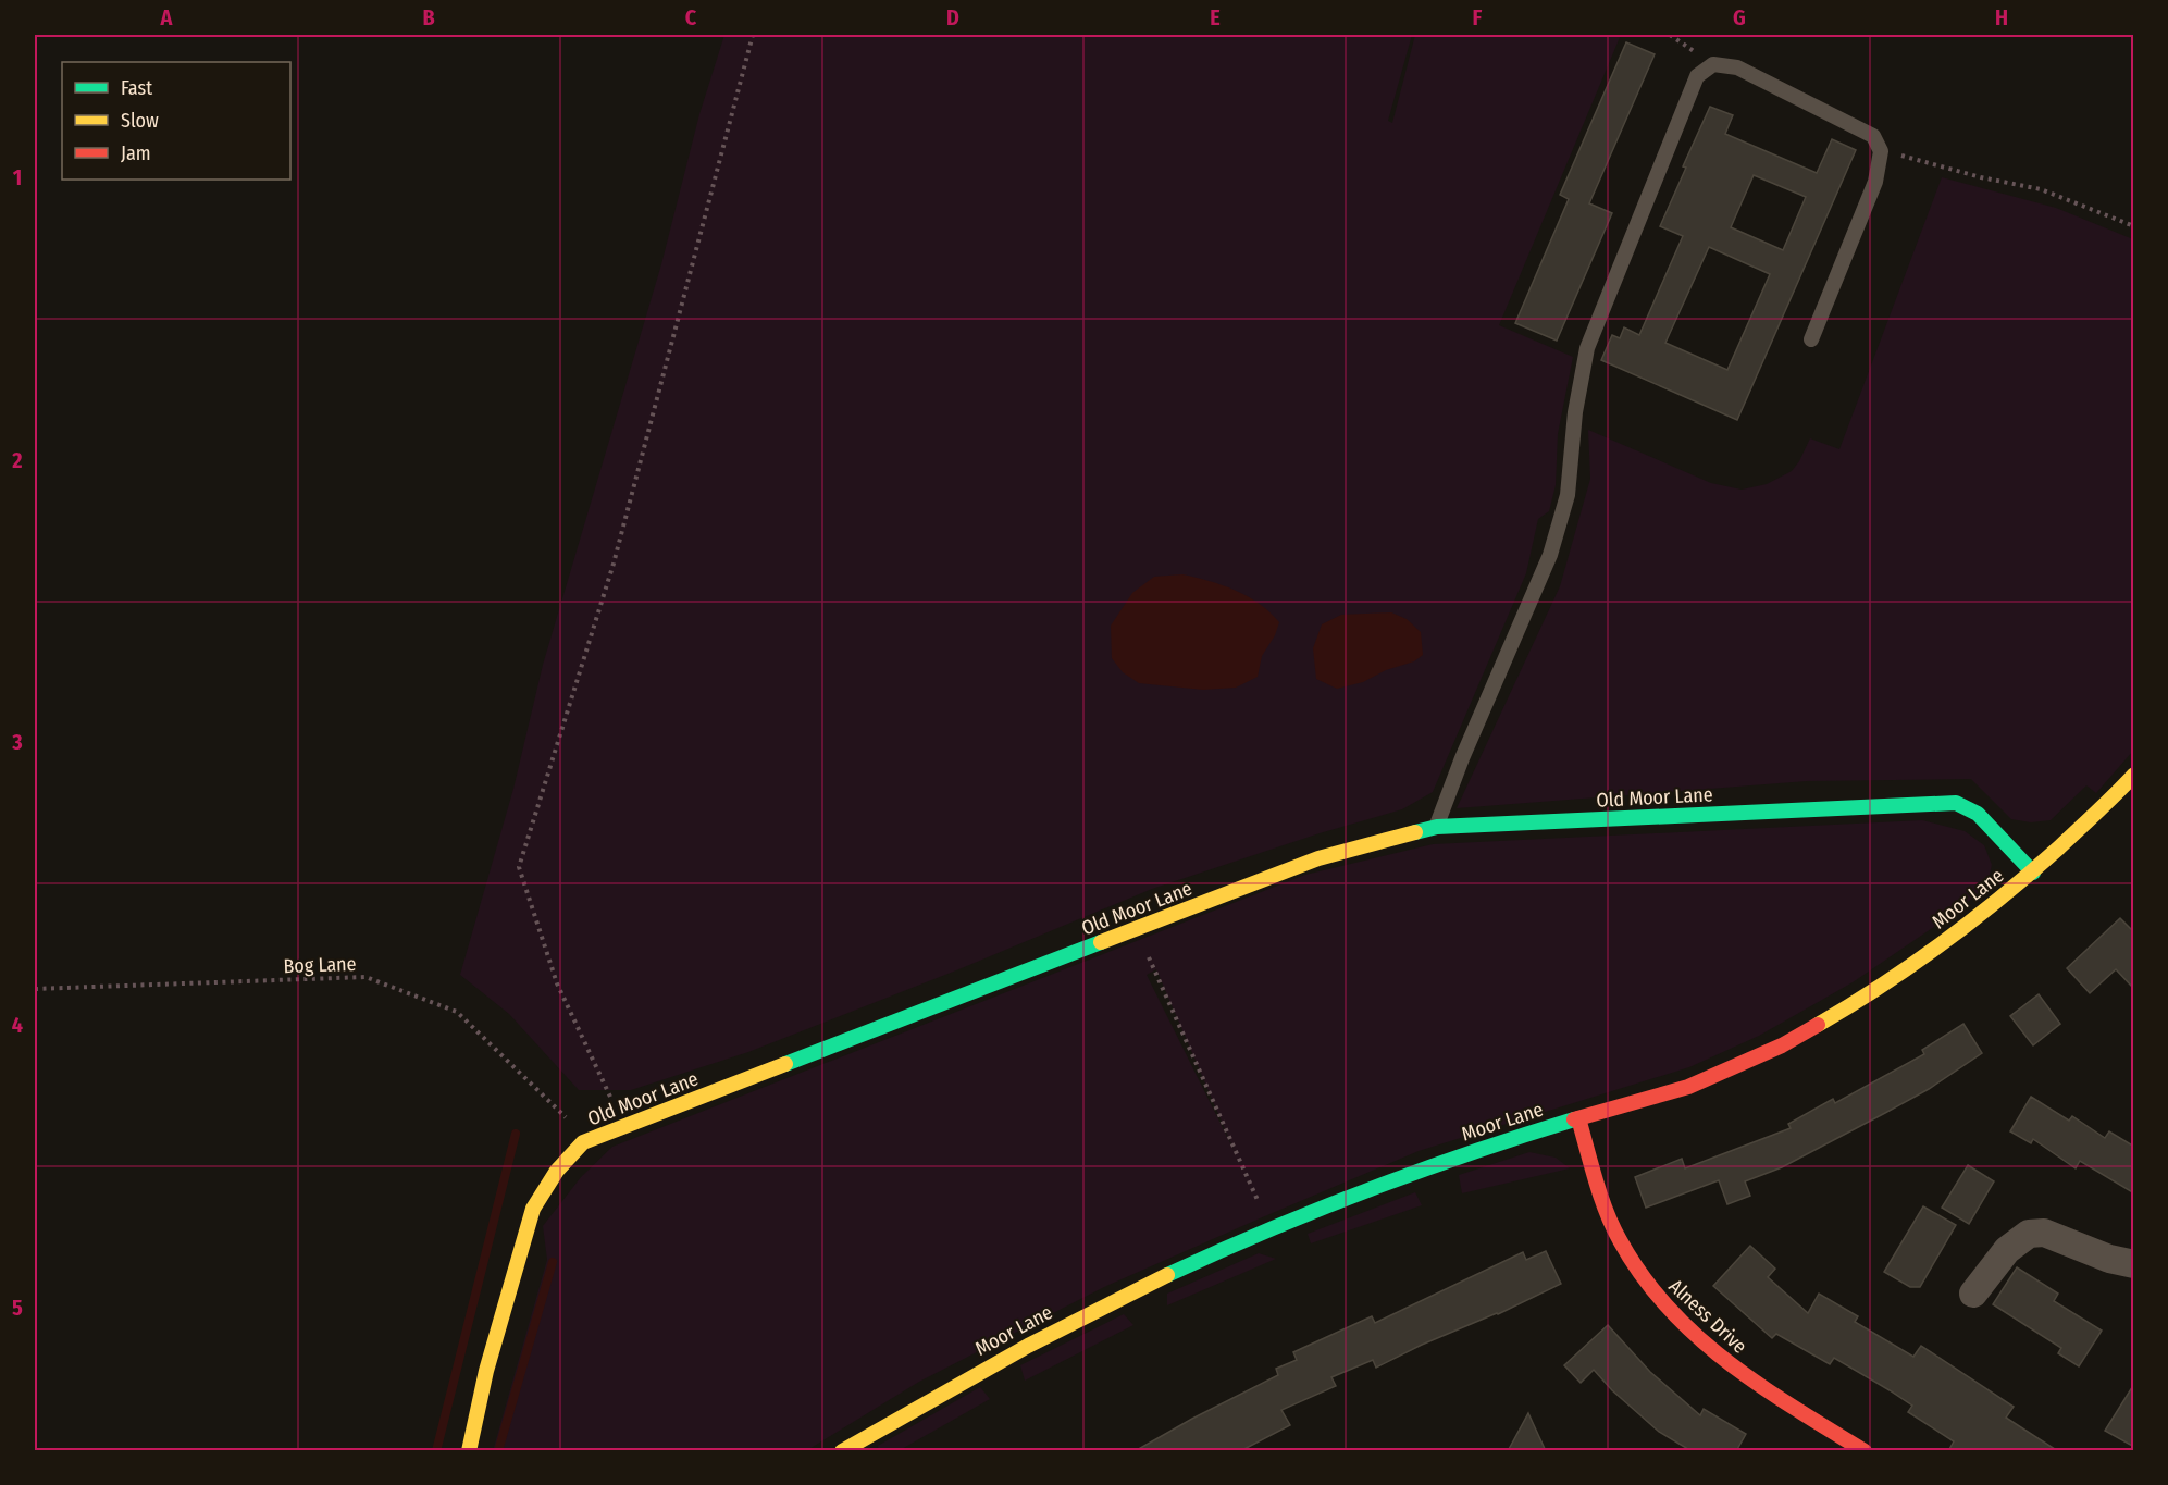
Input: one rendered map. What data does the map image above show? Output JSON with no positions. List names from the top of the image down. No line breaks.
{"streets":{"street":["Old Moor Lane","Moor Lane","Alness Drive"],"path":["Bog Lane"]},"crossings":[["Old Moor Lane","Moor Lane"],["Old Moor Lane","Bog Lane"],["Moor Lane","Alness Drive"]],"legend":["Fast","Slow","Jam"],"grid":{"columns":["A","B","C","D","E","F","G","H"],"rows":["1","2","3","4","5"]}}
